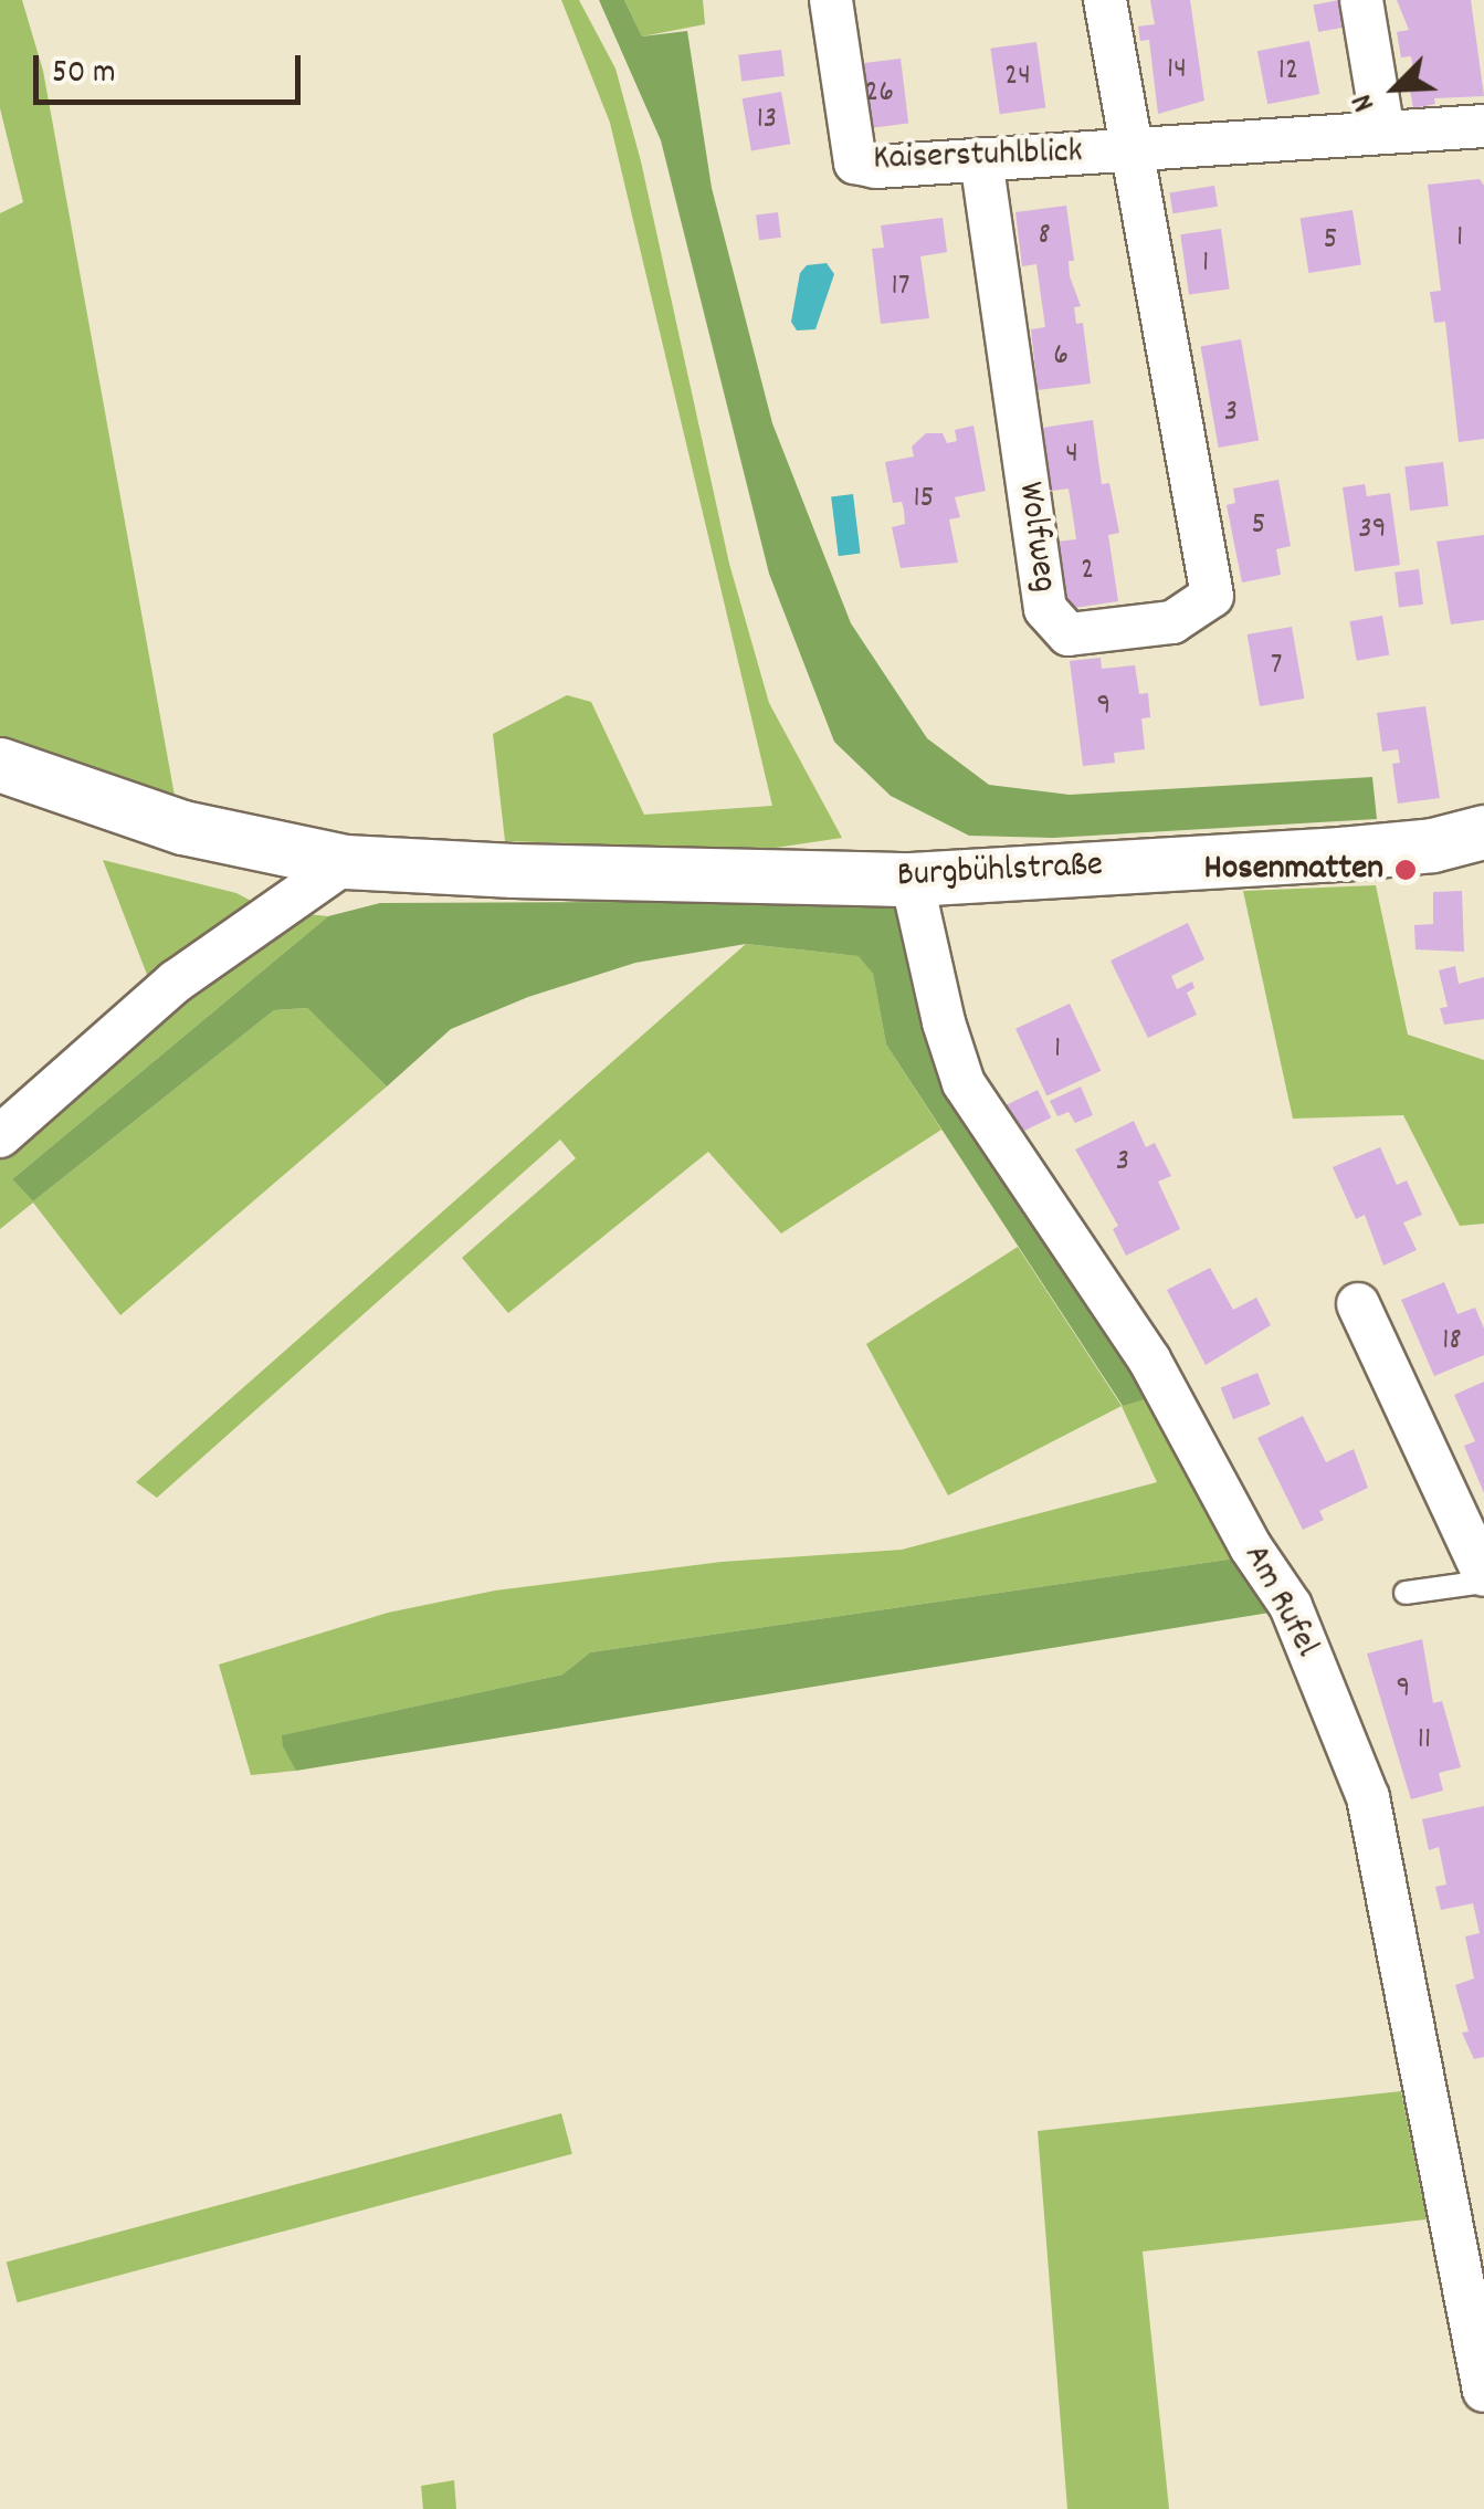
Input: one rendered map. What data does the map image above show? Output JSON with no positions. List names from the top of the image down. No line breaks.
{"streets":{"street":["Kaiserstuhlblick","Wolfweg","Burgbühlstraße","Am Rufel"]},"crossings":[["Kaiserstuhlblick","Wolfweg"],["Burgbühlstraße","Am Rufel"]],"places":["Hosenmatten"],"house_numbers":["14","12","24","26","13","8","1","5","1","17","6","3","4","15","5","39","2","7","9","1","3","18","9","11"],"scale_bar":"50 m","north":"bottom left"}
